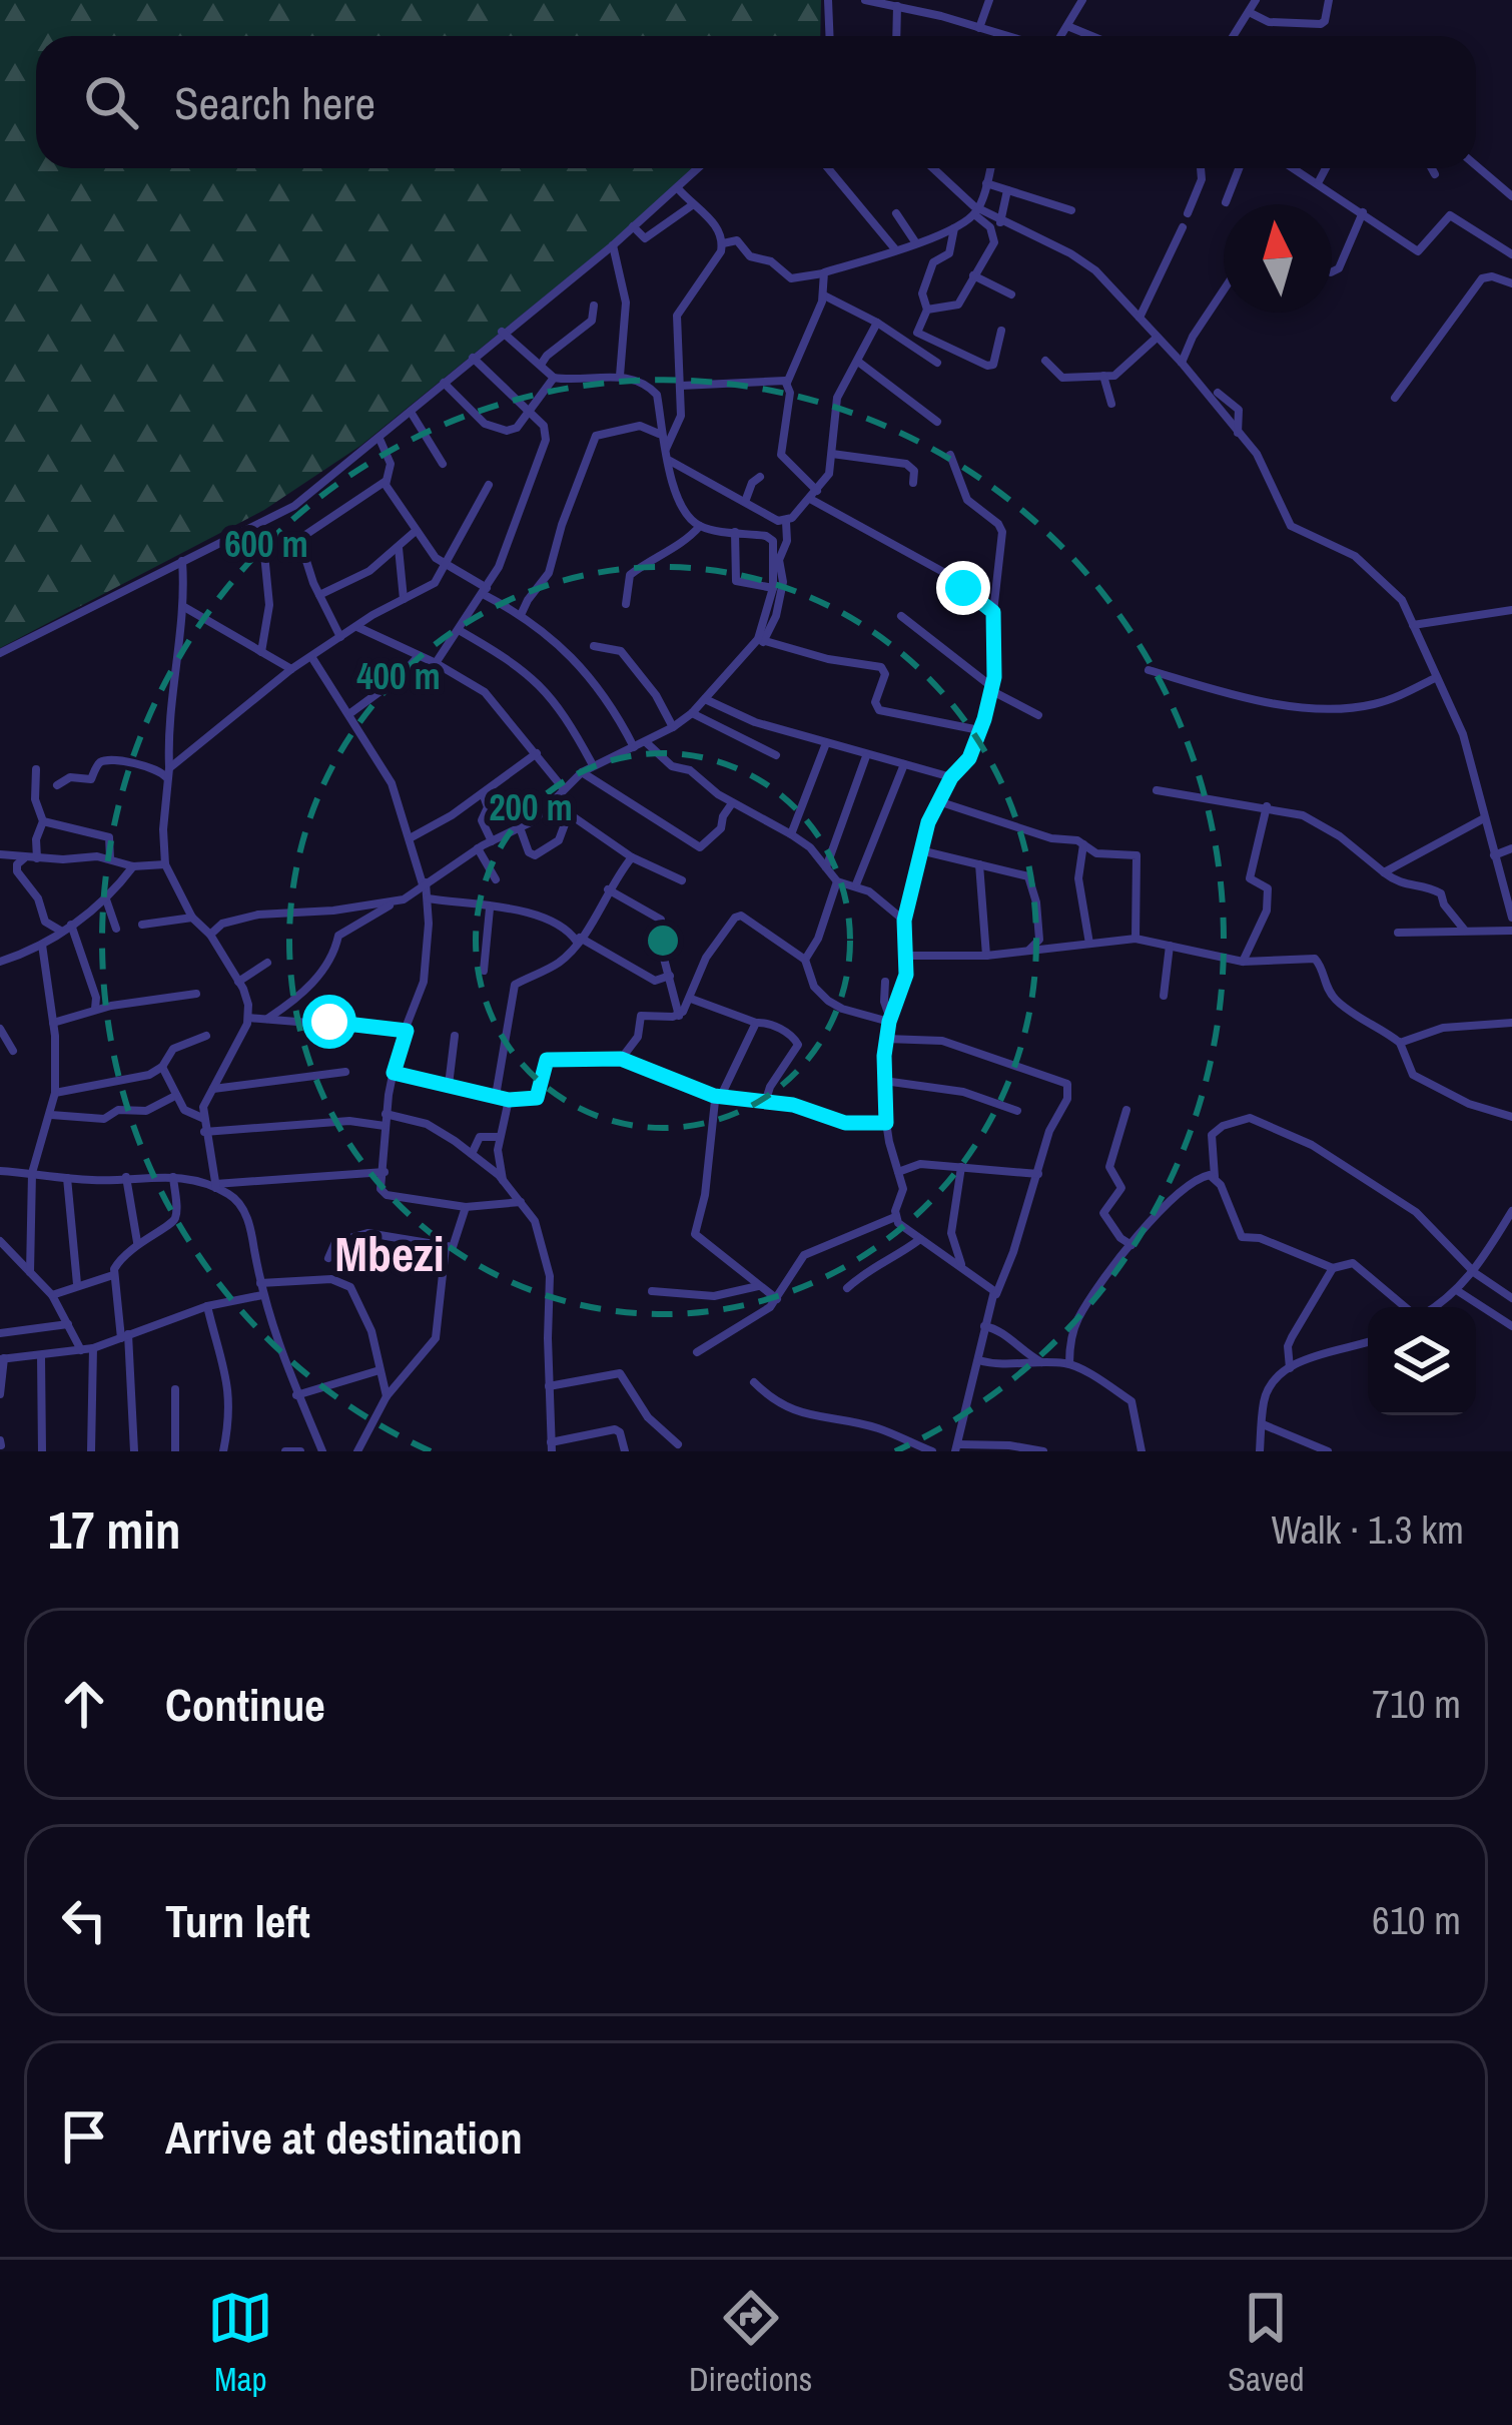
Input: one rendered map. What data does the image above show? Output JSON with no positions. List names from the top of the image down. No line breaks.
{"districts":["Mbezi"],"north":"top","page":{"search":"Search here","heading":["17 min","Walk · 1.3 km"],"list":[["Continue","710 m"],["Turn left","610 m"],"Arrive at destination"],"nav":["Map","Directions","Saved"]},"rings":["600 m","400 m","200 m"]}
